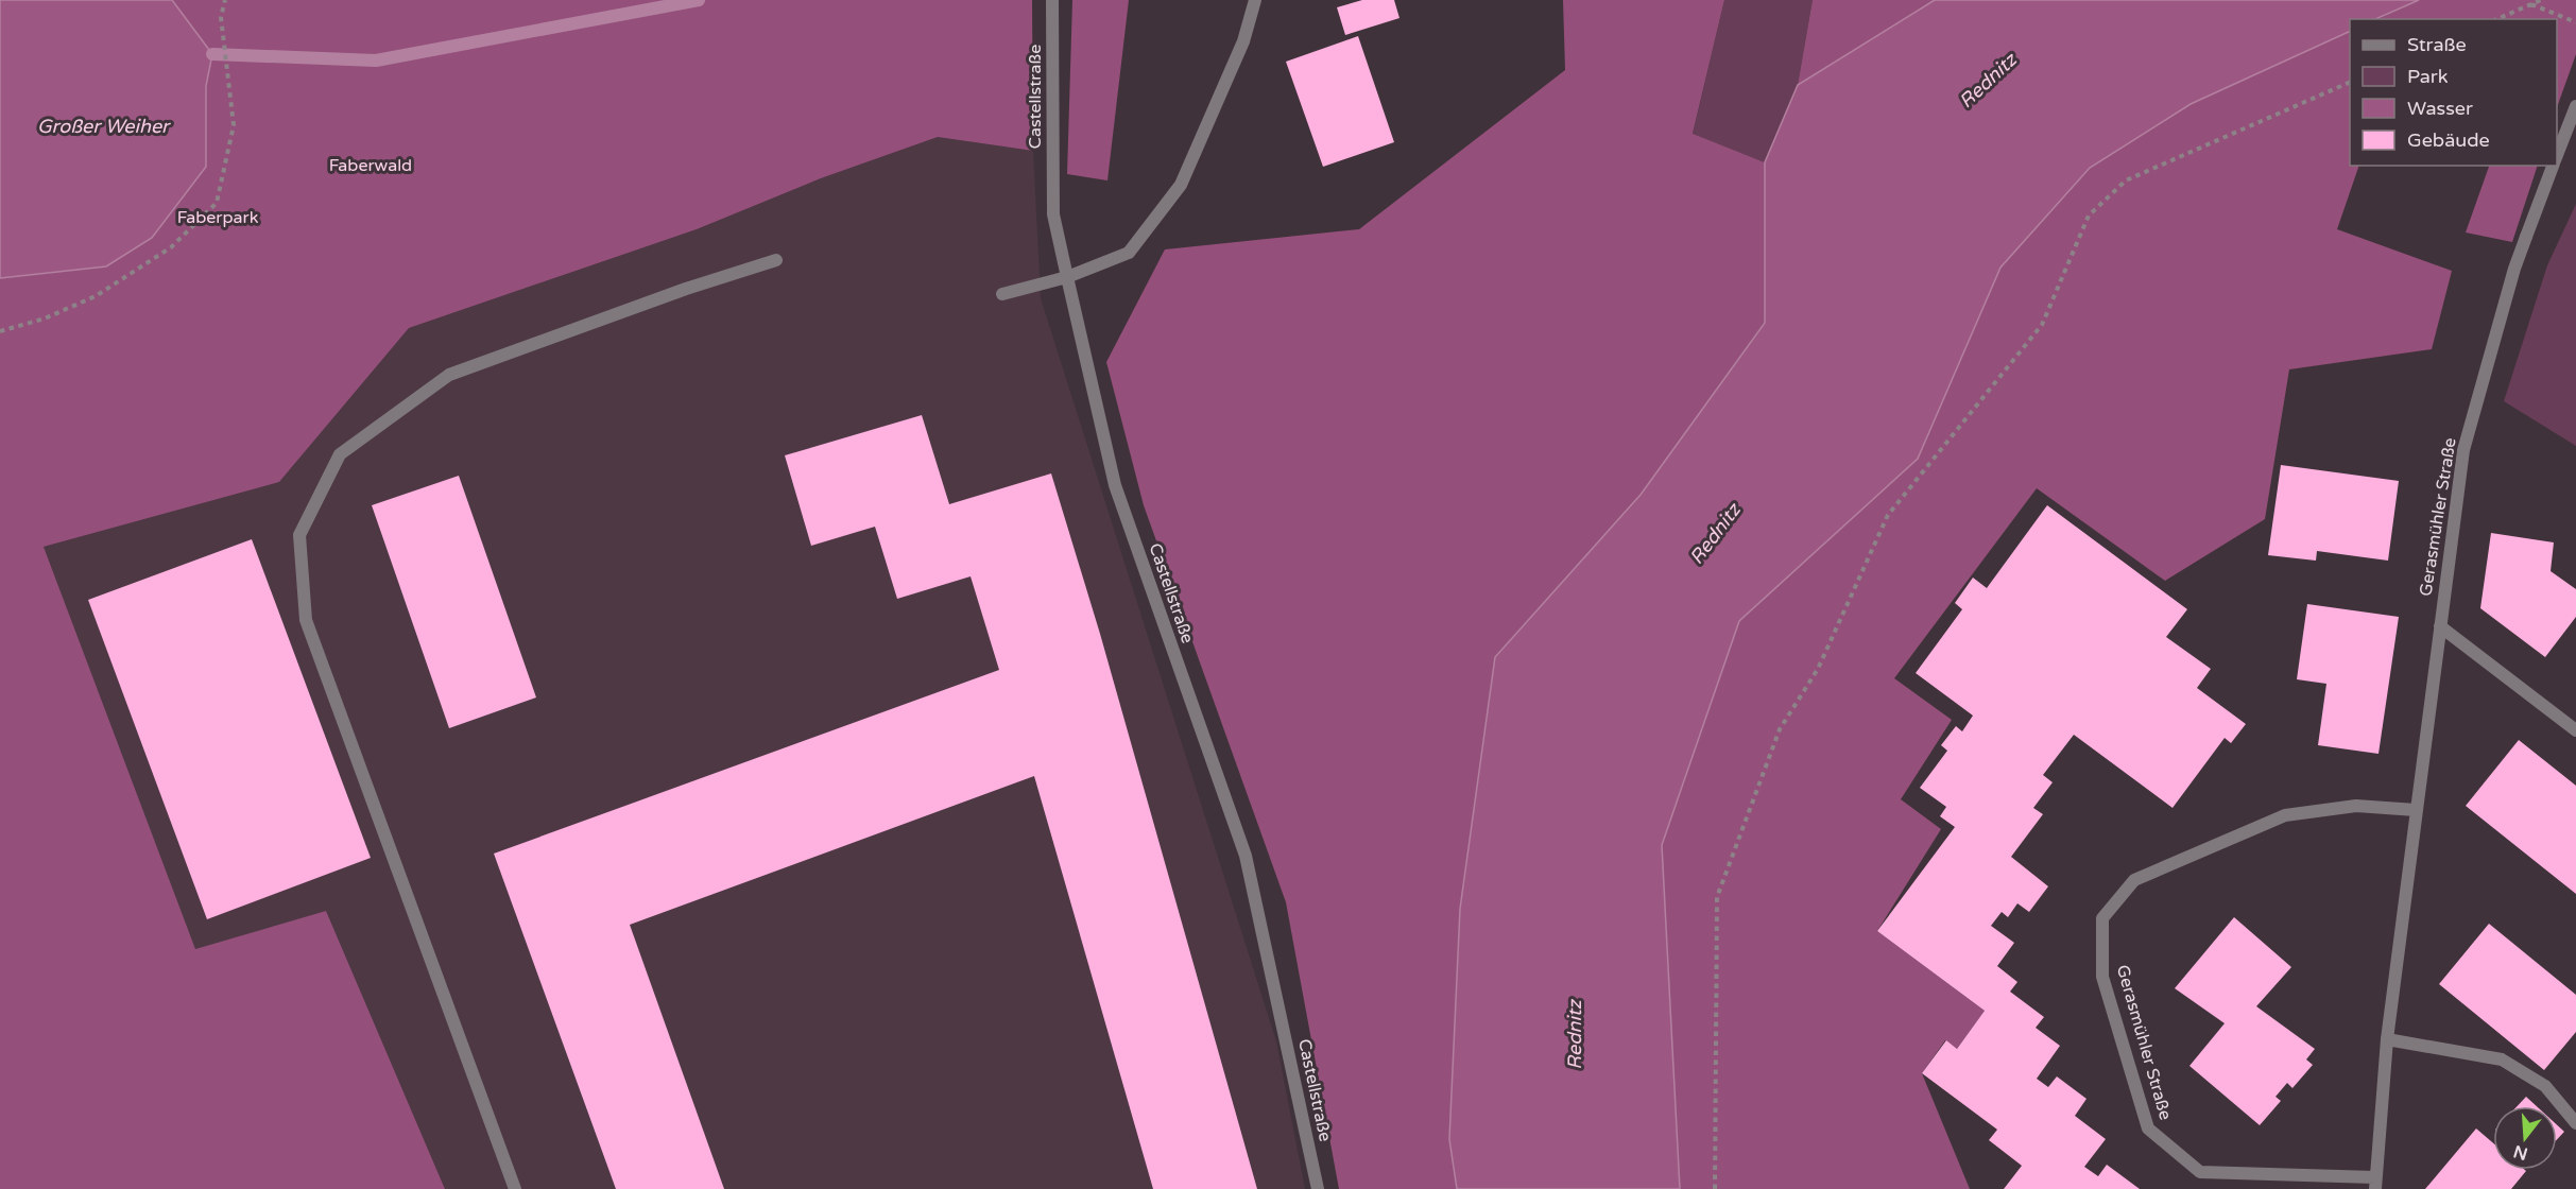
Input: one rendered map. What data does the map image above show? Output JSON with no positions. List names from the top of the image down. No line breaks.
{"streets":{"street":["Castellstraße","Gerasmühler Straße"]},"water":["Rednitz","Großer Weiher"],"parks":["Faberwald","Faberpark"],"legend":["Straße","Park","Wasser","Gebäude"],"north":"bottom"}
